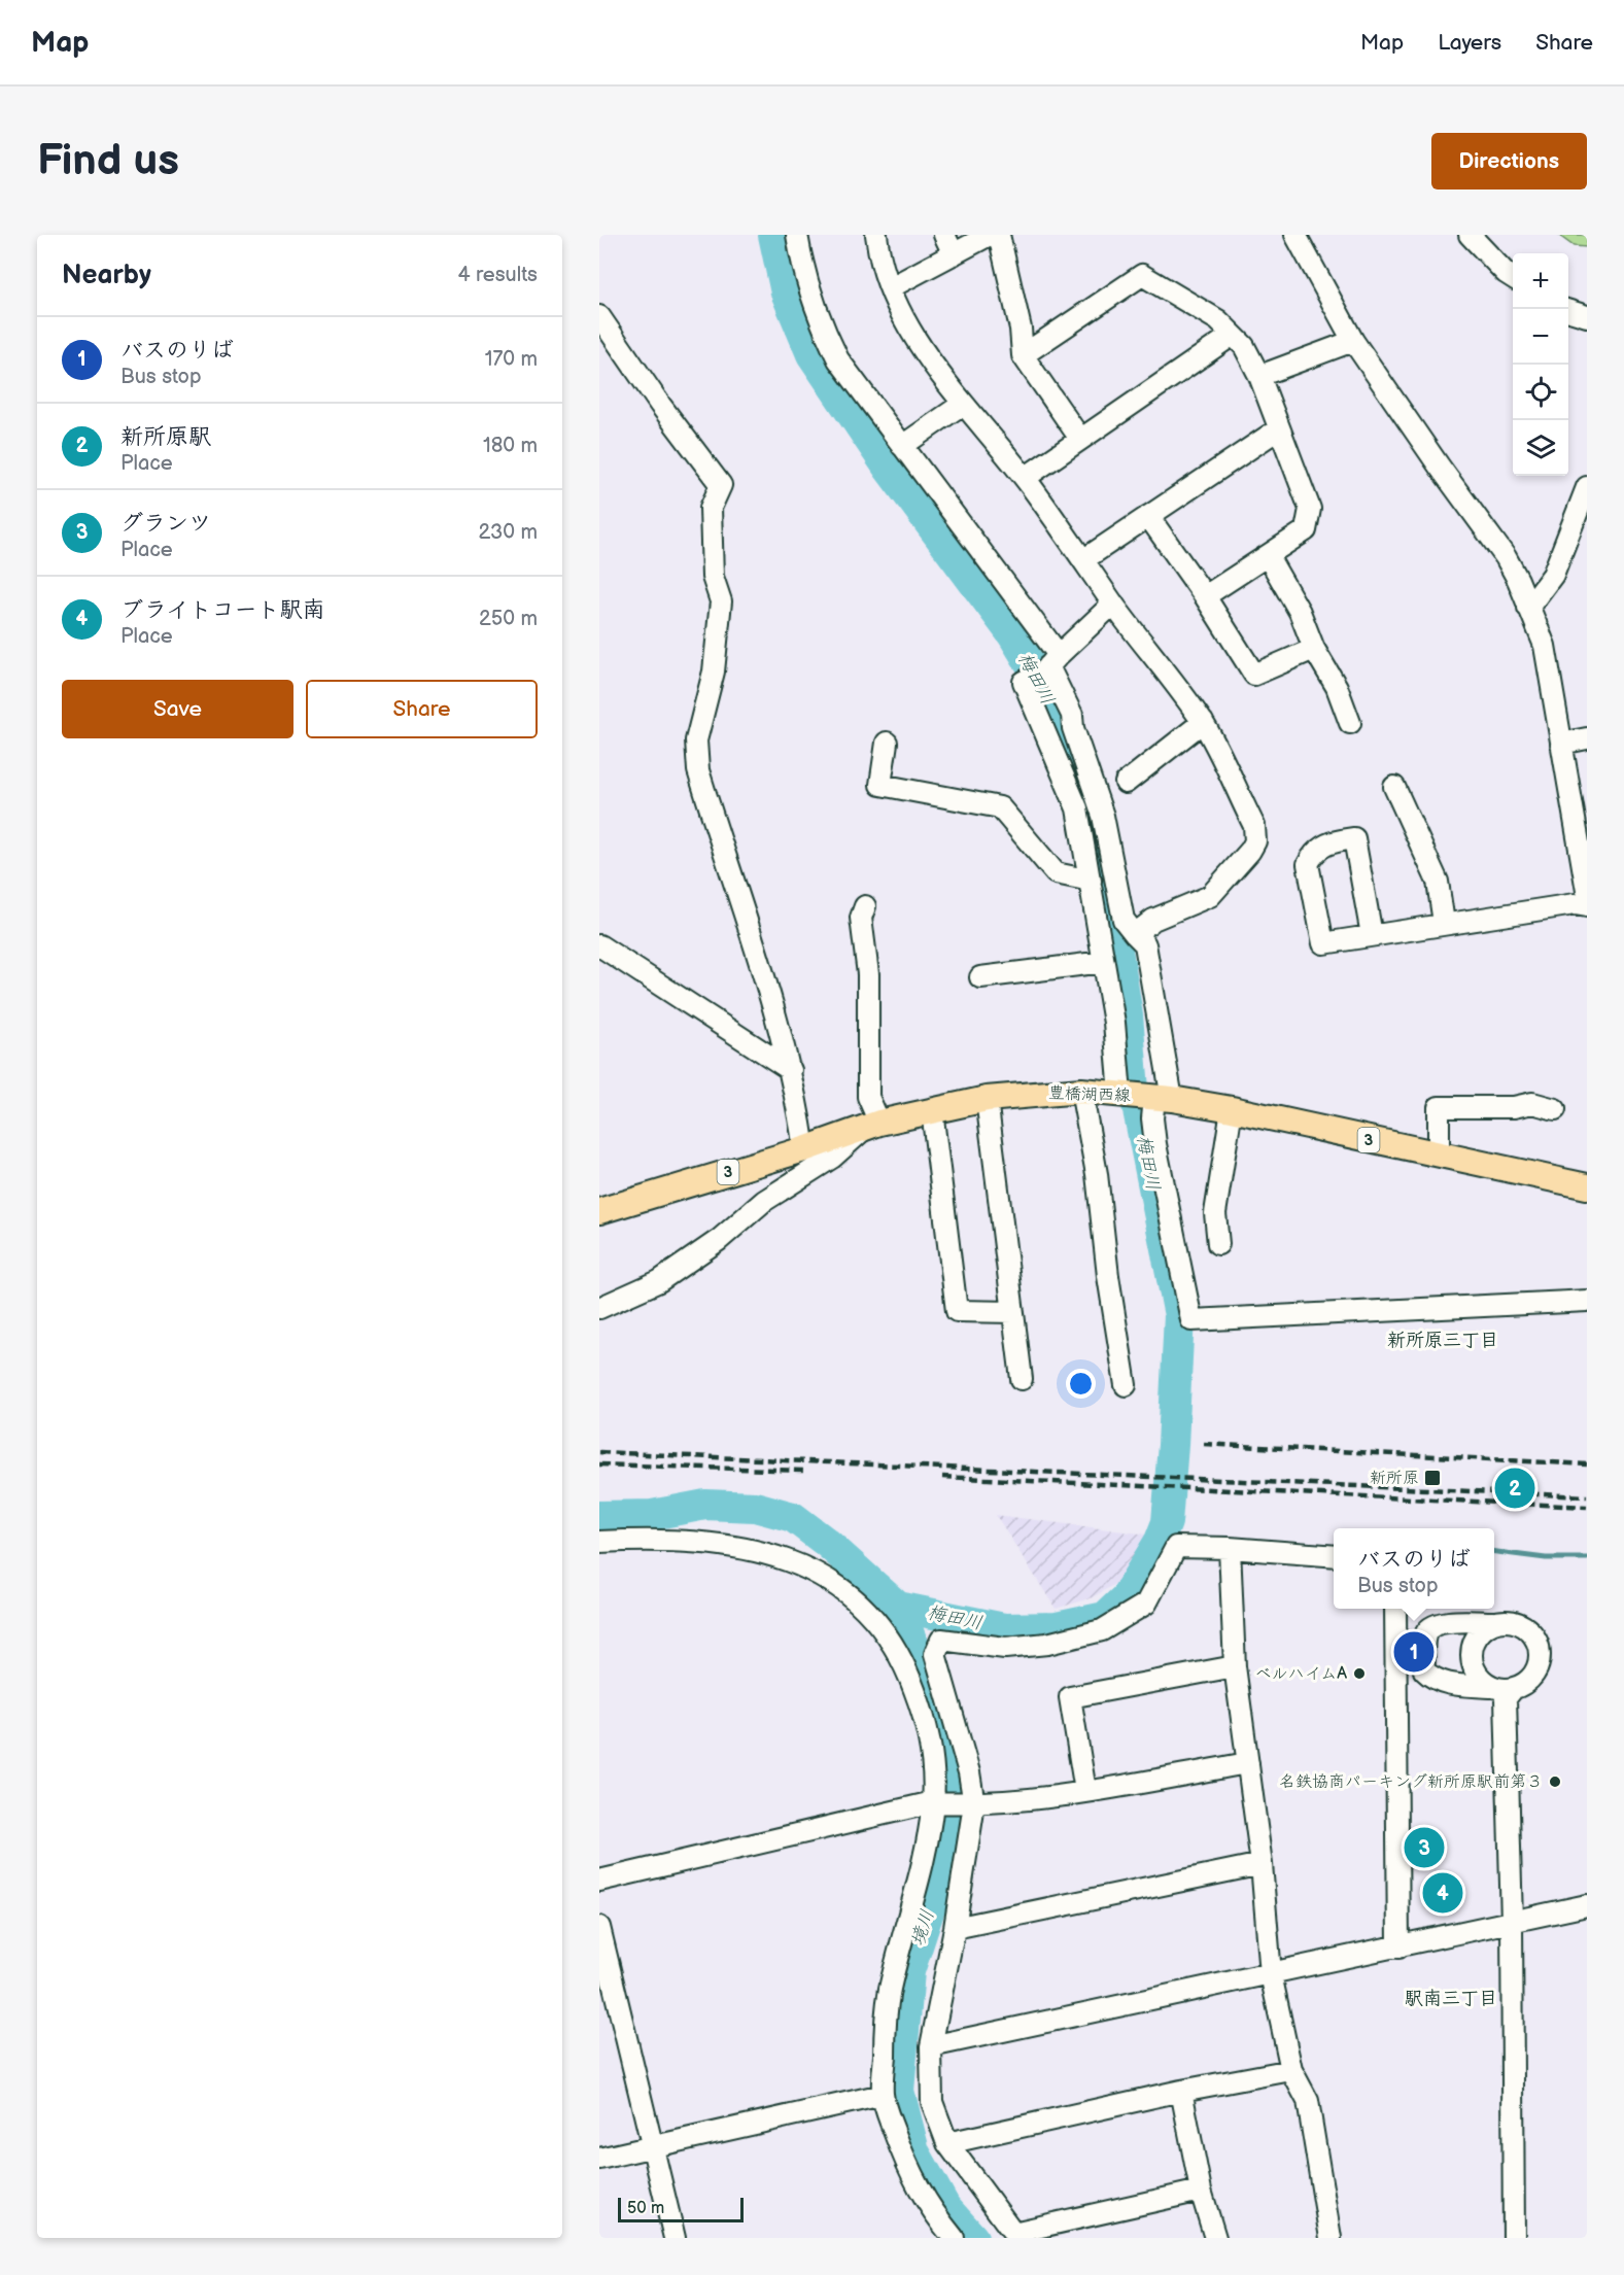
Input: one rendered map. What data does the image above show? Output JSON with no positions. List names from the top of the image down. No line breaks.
{"streets":{"main road":["豊橋湖西線","3"]},"districts":["新所原三丁目","駅南三丁目"],"water":["梅田川","境川"],"places":{"transit":["新所原"],"other":["ベルハイムA","名鉄協商パーキング新所原駅前第３"]},"scale_bar":"50 m","page":{"header":"Map","nav":["Map","Layers","Share"],"buttons":["Directions",["Save","Share"]],"title":"Find us","heading":["Nearby","4 results"],"map_buttons":["+","−"],"list":[{"mark":"1","name":"バスのりば","note":"Bus stop","value":"170 m"},{"mark":"2","name":"新所原駅","note":"Place","value":"180 m"},{"mark":"3","name":"グランツ","note":"Place","value":"230 m"},{"mark":"4","name":"ブライトコート駅南","note":"Place","value":"250 m"}],"pins":["2","1","3","4"],"popup":["バスのりば","Bus stop"],"scale":"50 m"}}
